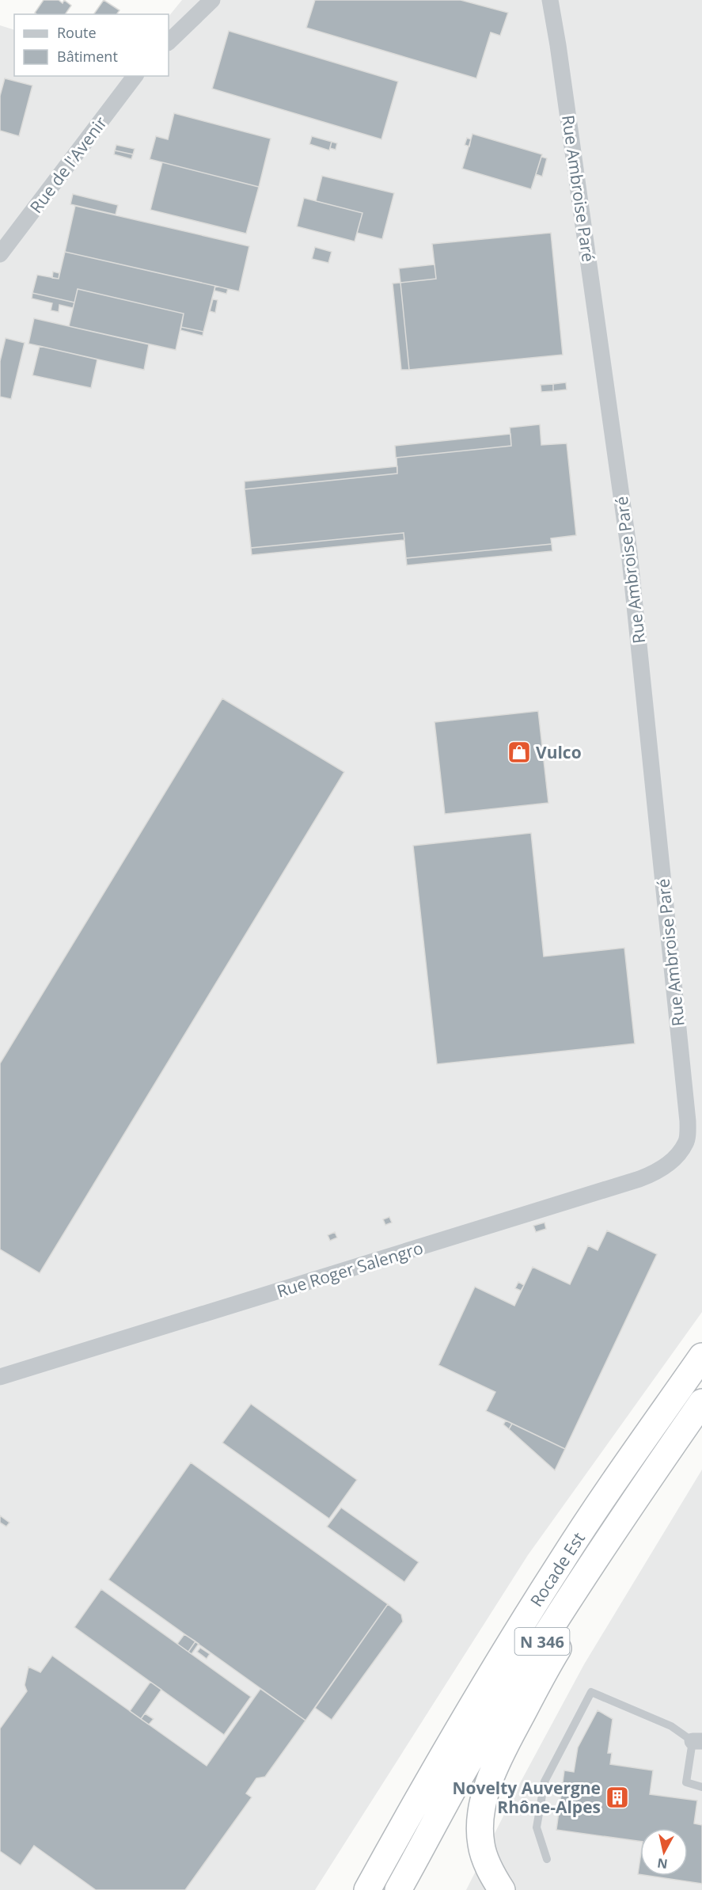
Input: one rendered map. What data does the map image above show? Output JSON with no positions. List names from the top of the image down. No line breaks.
{"streets":{"highway":["Rocade Est","N 346"],"street":["Rue de l'Avenir","Rue Ambroise Paré","Rue Roger Salengro"]},"crossings":[["Rue Ambroise Paré","Rue Roger Salengro"]],"places":{"shop":["Vulco"],"building":["Novelty Auvergne Rhône-Alpes"]},"legend":["Route","Bâtiment"],"north":"bottom"}
